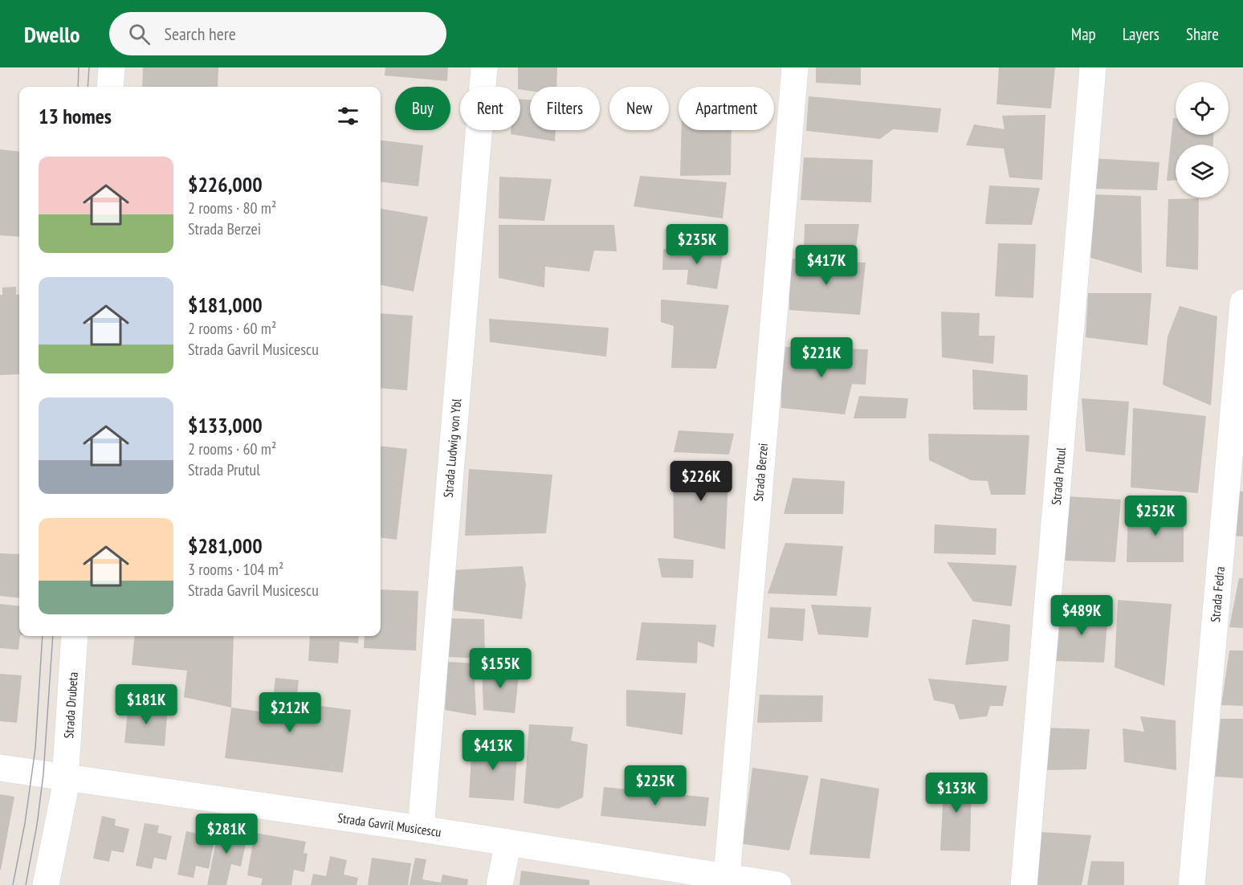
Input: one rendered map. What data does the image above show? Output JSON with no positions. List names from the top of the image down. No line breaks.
{"streets":{"street":["Strada Ludwig von Ybl","Strada Berzei","Strada Prutul","Strada Fedra","Strada Drubeta","Strada Gavril Musicescu"]},"crossings":[["Strada Ludwig von Ybl","Strada Gavril Musicescu"],["Strada Berzei","Strada Gavril Musicescu"],["Strada Drubeta","Strada Gavril Musicescu"]],"page":{"header":"Dwello","search":"Search here","nav":["Map","Layers","Share"],"chip":["Buy","Rent","Filters","New","Apartment"],"heading":"13 homes","list":[{"name":"$226,000","note":"2 rooms · 80 m² · Strada Berzei"},{"name":"$181,000","note":"2 rooms · 60 m² · Strada Gavril Musicescu"},{"name":"$133,000","note":"2 rooms · 60 m² · Strada Prutul"},{"name":"$281,000","note":"3 rooms · 104 m² · Strada Gavril Musicescu"}],"price":["$235K","$417K","$221K","$226K","$252K","$489K","$155K","$181K","$212K","$413K","$225K","$133K","$281K"]}}
